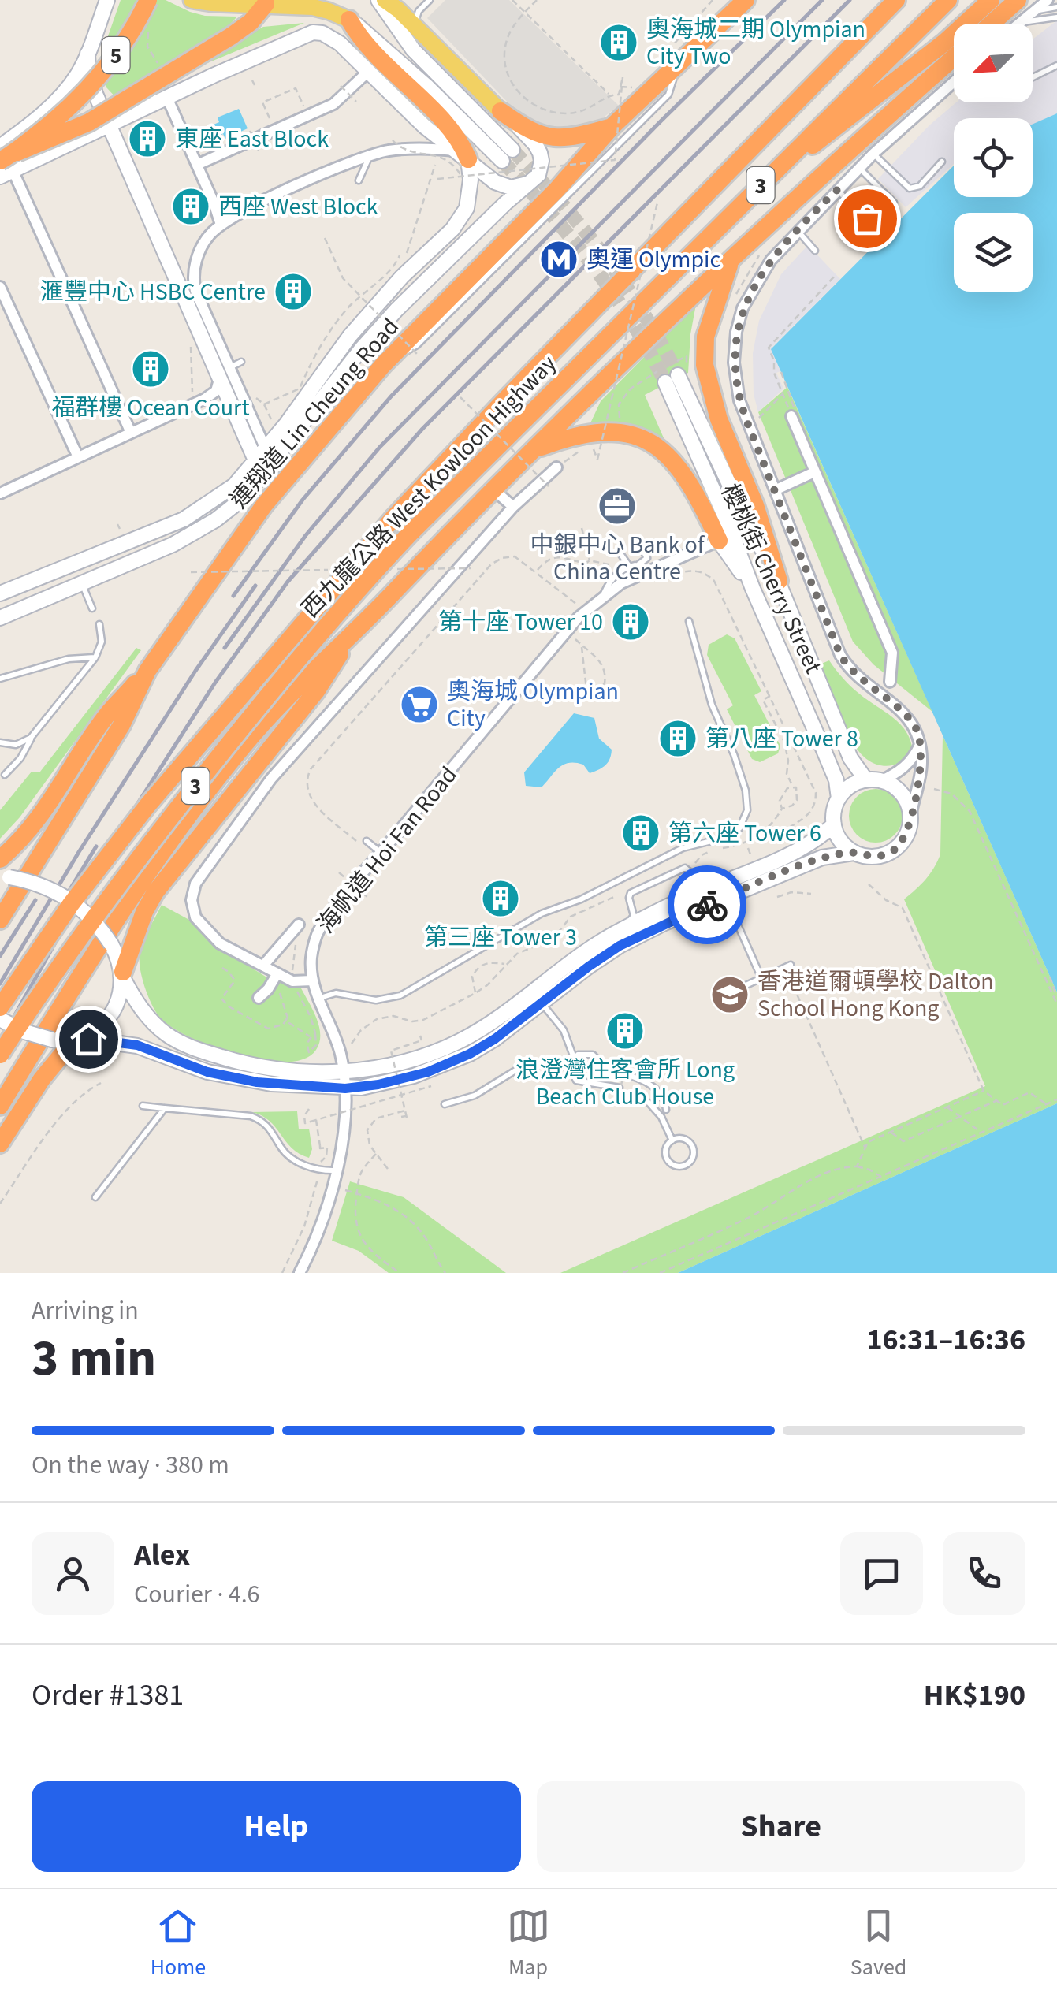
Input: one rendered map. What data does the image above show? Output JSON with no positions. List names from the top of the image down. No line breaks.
{"streets":{"highway":["5","3","連翔道 Lin Cheung Road","西九龍公路 West Kowloon Highway"],"main road":["櫻桃街 Cherry Street"],"street":["海帆道 Hoi Fan Road"]},"crossings":[["櫻桃街 Cherry Street","海帆道 Hoi Fan Road"]],"places":{"building":["奧海城二期 Olympian City Two","東座 East Block","西座 West Block","滙豐中心 HSBC Centre","福群樓 Ocean Court","第十座 Tower 10","第八座 Tower 8","第六座 Tower 6","第三座 Tower 3","浪澄灣住客會所 Long Beach Club House"],"metro station":["奧運 Olympic"],"office":["中銀中心 Bank of China Centre"],"supermarket":["奧海城 Olympian City"],"school or university":["香港道爾頓學校 Dalton School Hong Kong"]},"north":"bottom left","page":{"heading":["3 min","Arriving in","16:31–16:36"],"panel":["Alex","Courier · 4.6","Order #1381","HK$190"],"bar":"On the way · 380 m","buttons":["Help","Share"],"tabs":["Home","Map","Saved"]}}
